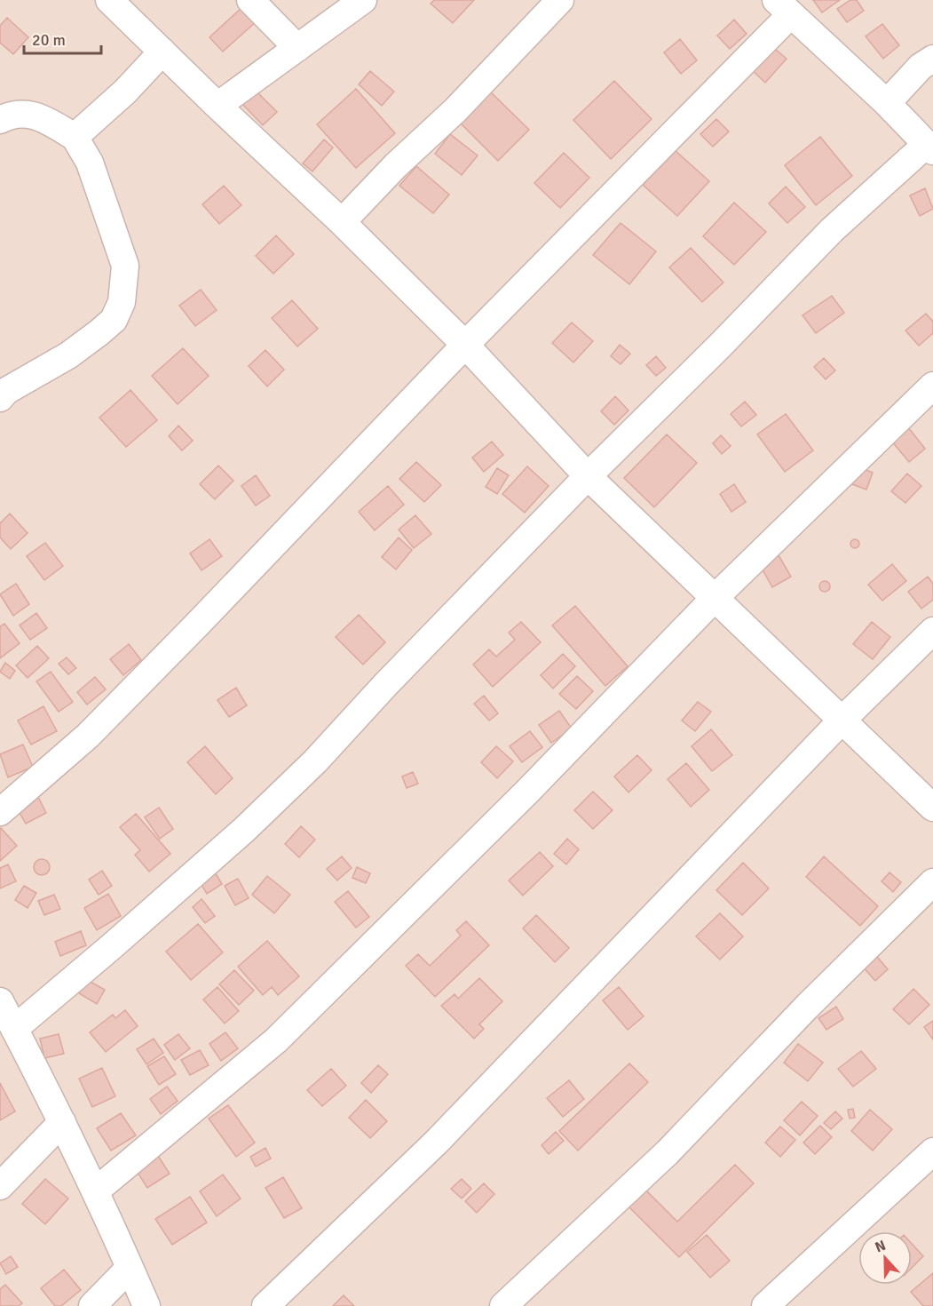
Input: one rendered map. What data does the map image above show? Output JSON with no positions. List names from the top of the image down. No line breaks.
{"scale_bar":"20 m","north":"top"}
